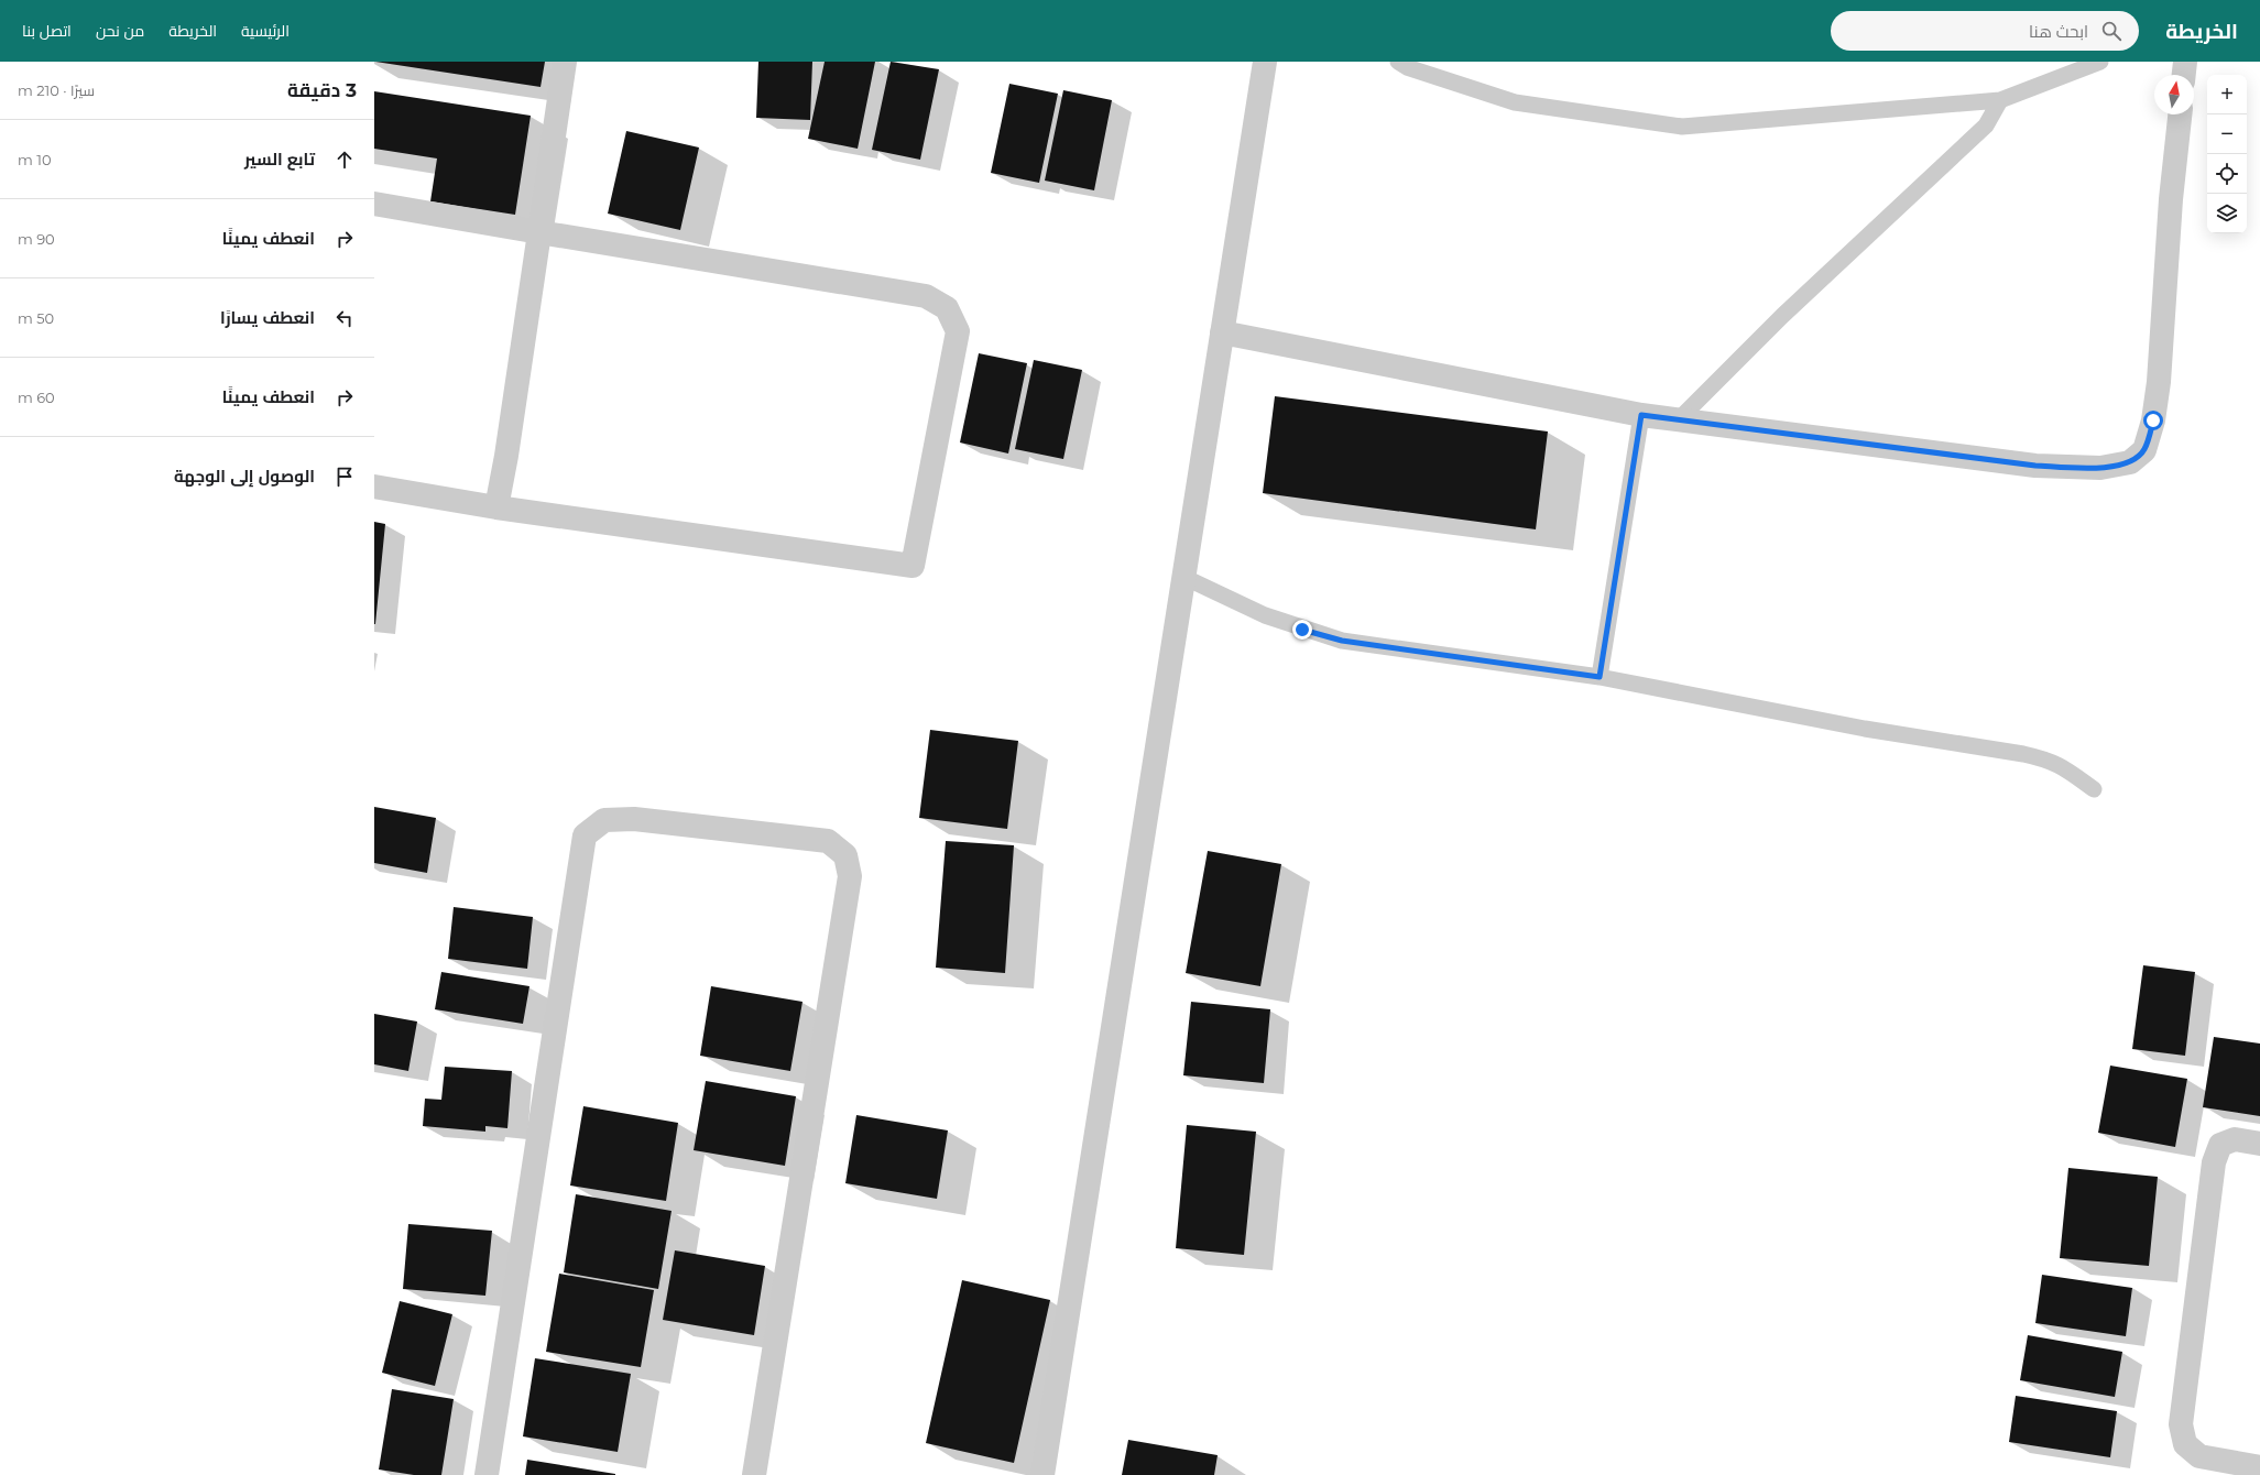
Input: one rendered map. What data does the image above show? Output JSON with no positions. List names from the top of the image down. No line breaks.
{"north":"top","page":{"header":"الخريطة","search":"ابحث هنا","nav":["الرئيسية","الخريطة","من نحن","اتصل بنا"],"heading":["3 دقيقة","سيرًا · 210 m"],"map_buttons":["+","−"],"list":[["تابع السير","10 m"],["انعطف يمينًا","90 m"],["انعطف يسارًا","50 m"],["انعطف يمينًا","60 m"],"الوصول إلى الوجهة"]}}
